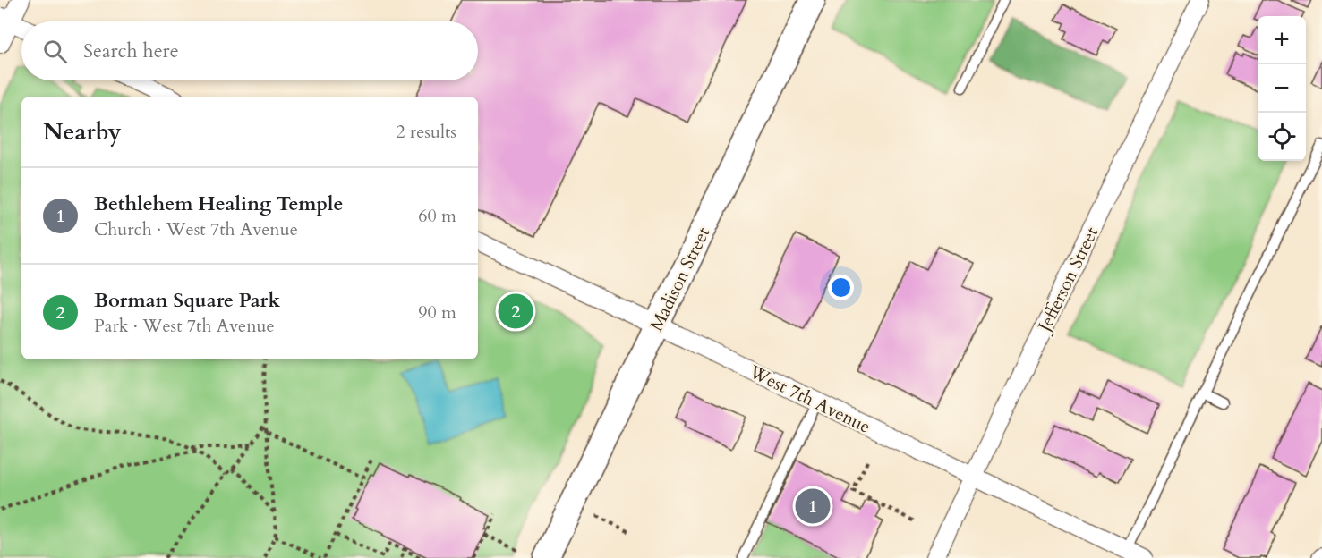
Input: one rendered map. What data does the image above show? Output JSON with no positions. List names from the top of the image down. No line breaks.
{"streets":{"street":["Madison Street","Jefferson Street","West 7th Avenue"]},"crossings":[["Madison Street","West 7th Avenue"],["Jefferson Street","West 7th Avenue"]],"page":{"map_buttons":["+","−"],"search":"Search here","heading":["Nearby","2 results"],"list":[{"mark":"1","name":"Bethlehem Healing Temple","note":"Church · West 7th Avenue","value":"60 m"},{"mark":"2","name":"Borman Square Park","note":"Park · West 7th Avenue","value":"90 m"}],"pins":["2","1"]}}
